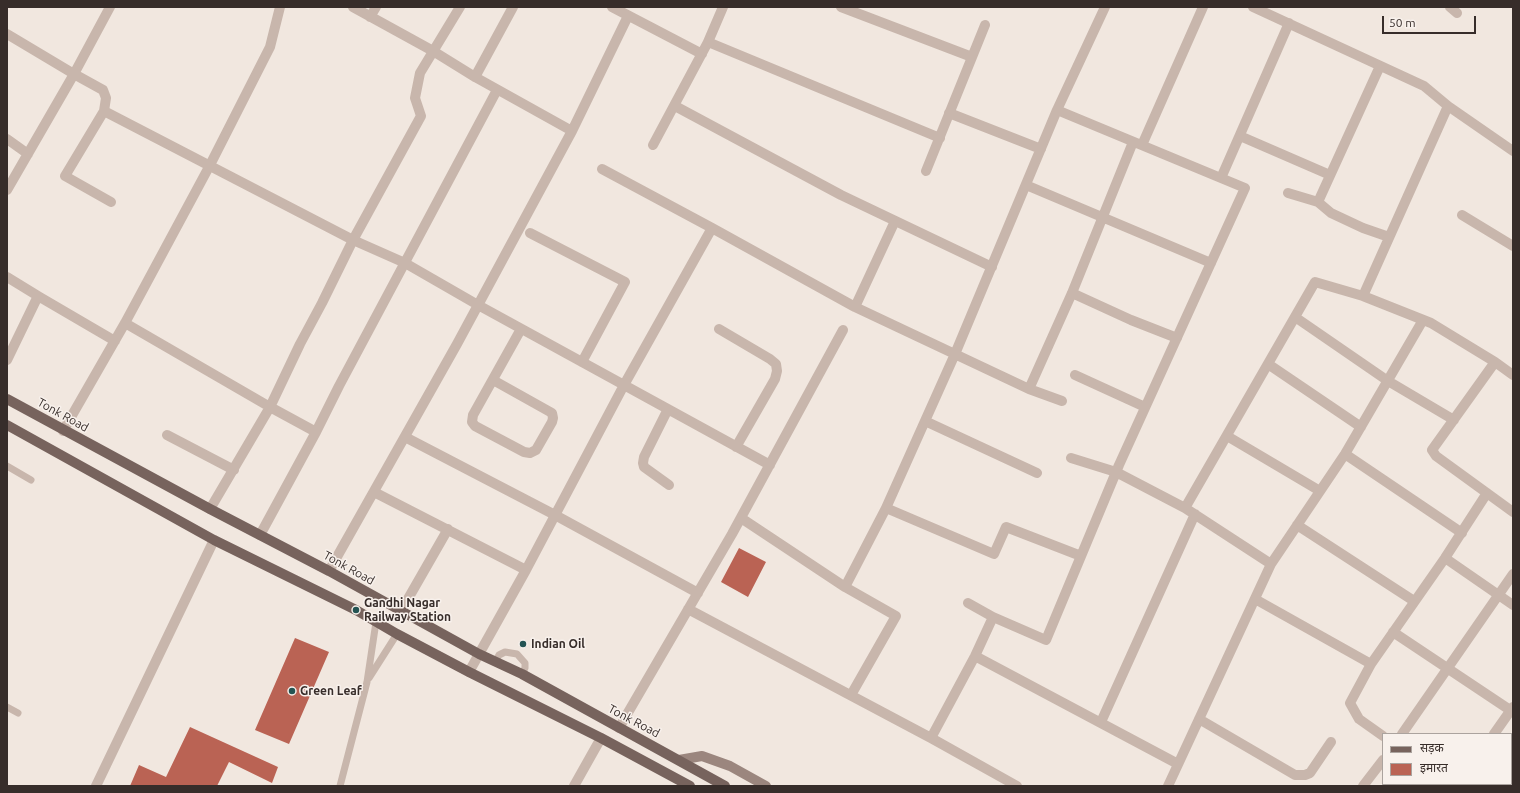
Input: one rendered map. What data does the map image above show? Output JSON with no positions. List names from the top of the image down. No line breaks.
{"streets":{"main road":["Tonk Road"]},"places":["Gandhi Nagar Railway Station","Indian Oil","Green Leaf"],"legend":["सड़क","इमारत"],"scale_bar":"50 m"}
